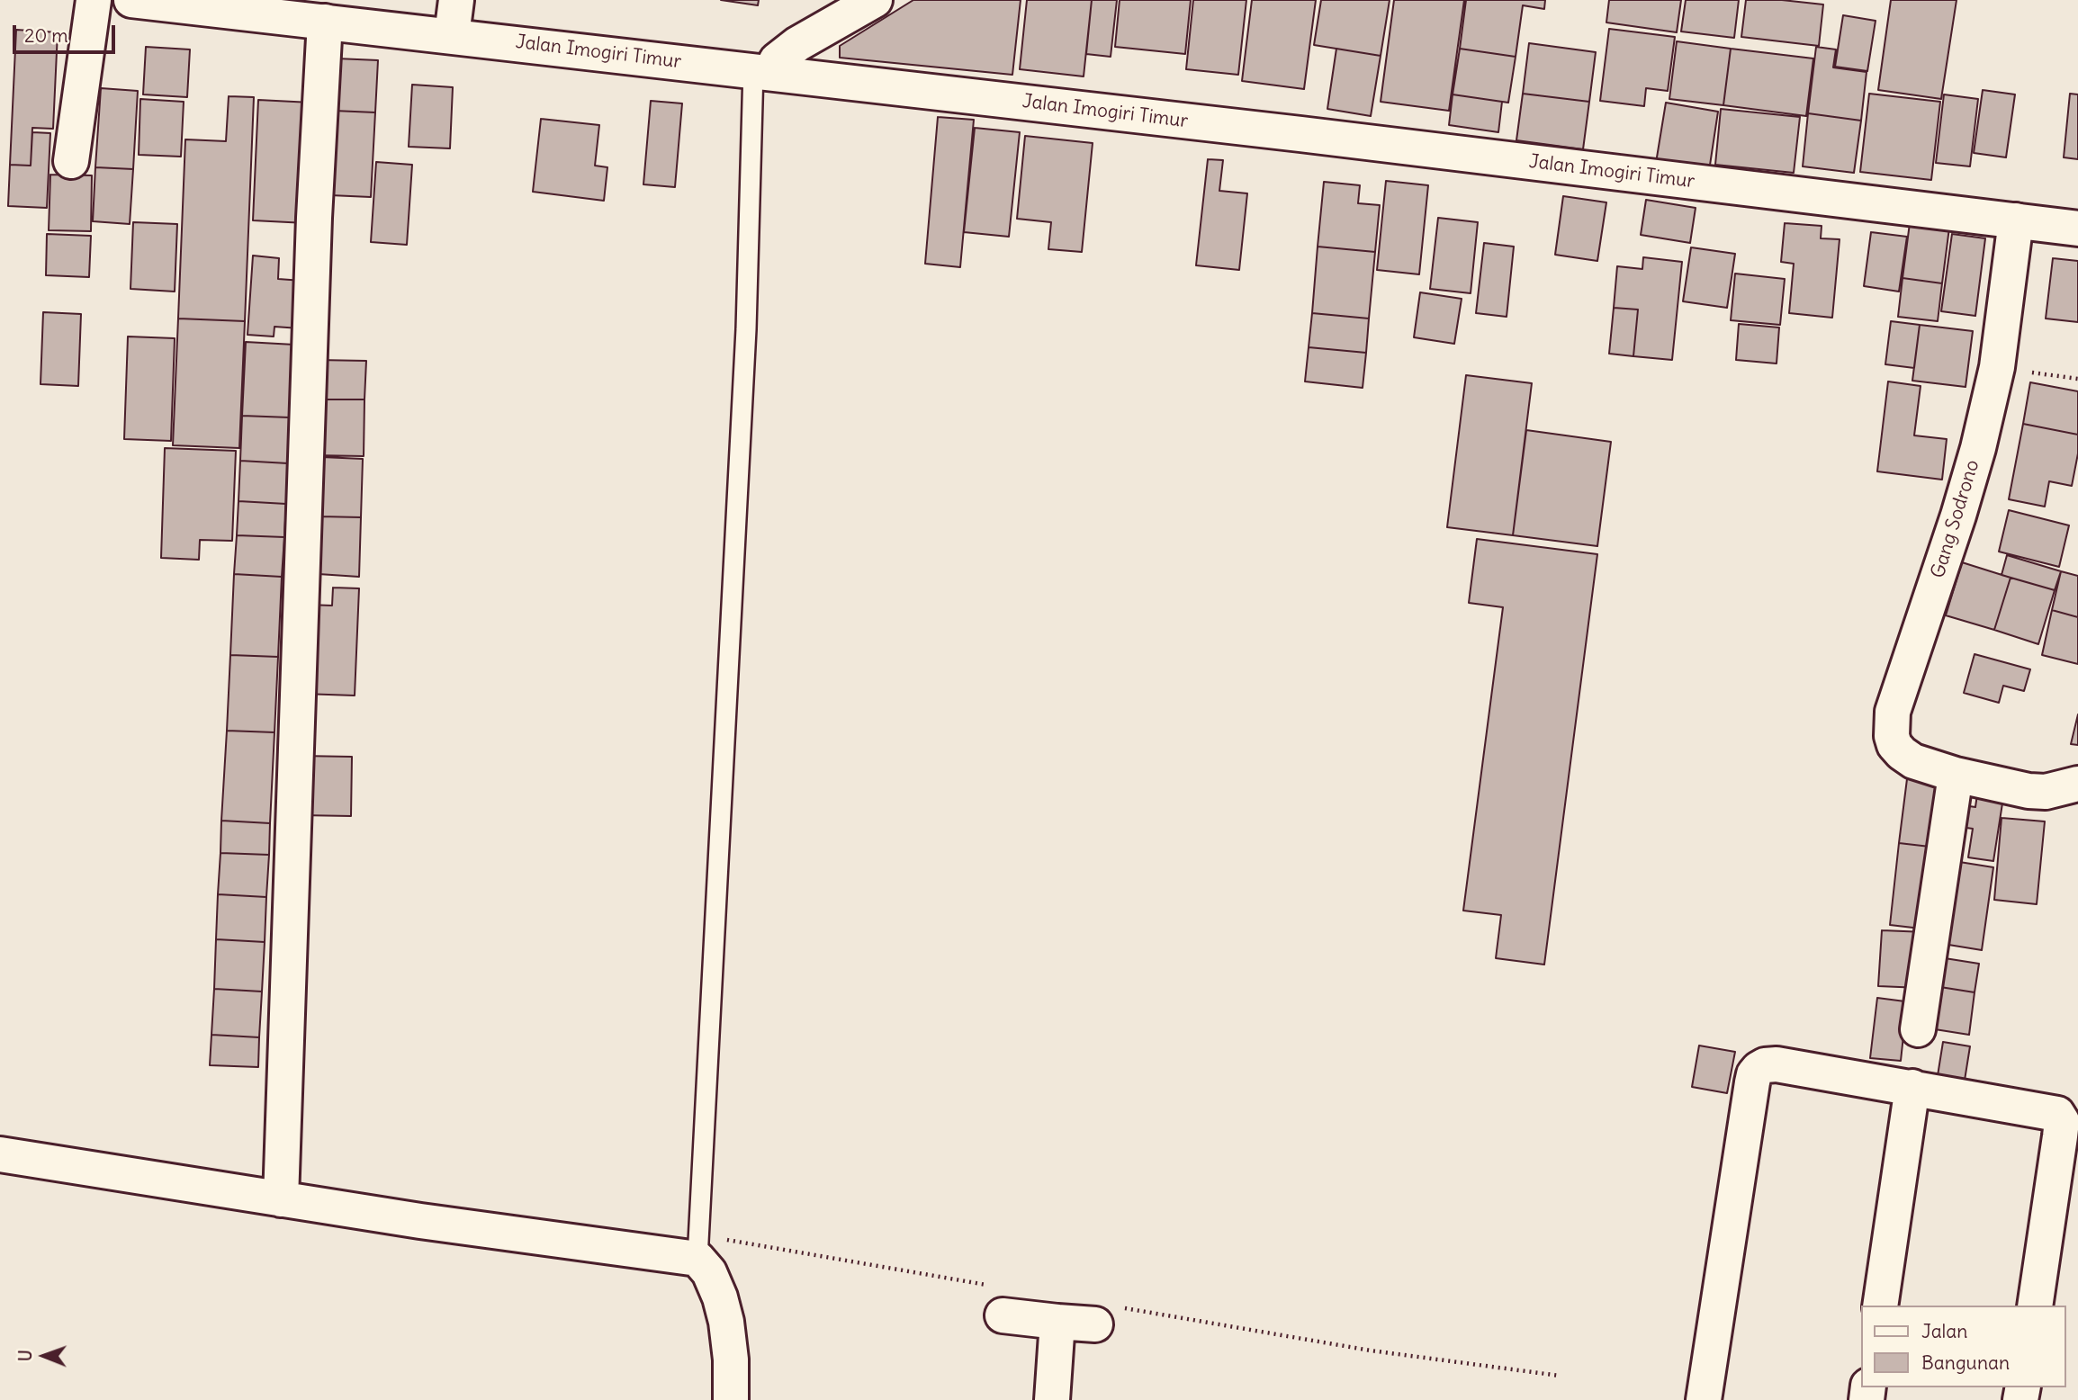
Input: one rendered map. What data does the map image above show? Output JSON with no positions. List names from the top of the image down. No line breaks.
{"streets":{"street":["Jalan Imogiri Timur","Gang Sodrono"]},"crossings":[["Jalan Imogiri Timur","Gang Sodrono"]],"legend":["Jalan","Bangunan"],"scale_bar":"20 m","north":"left"}
